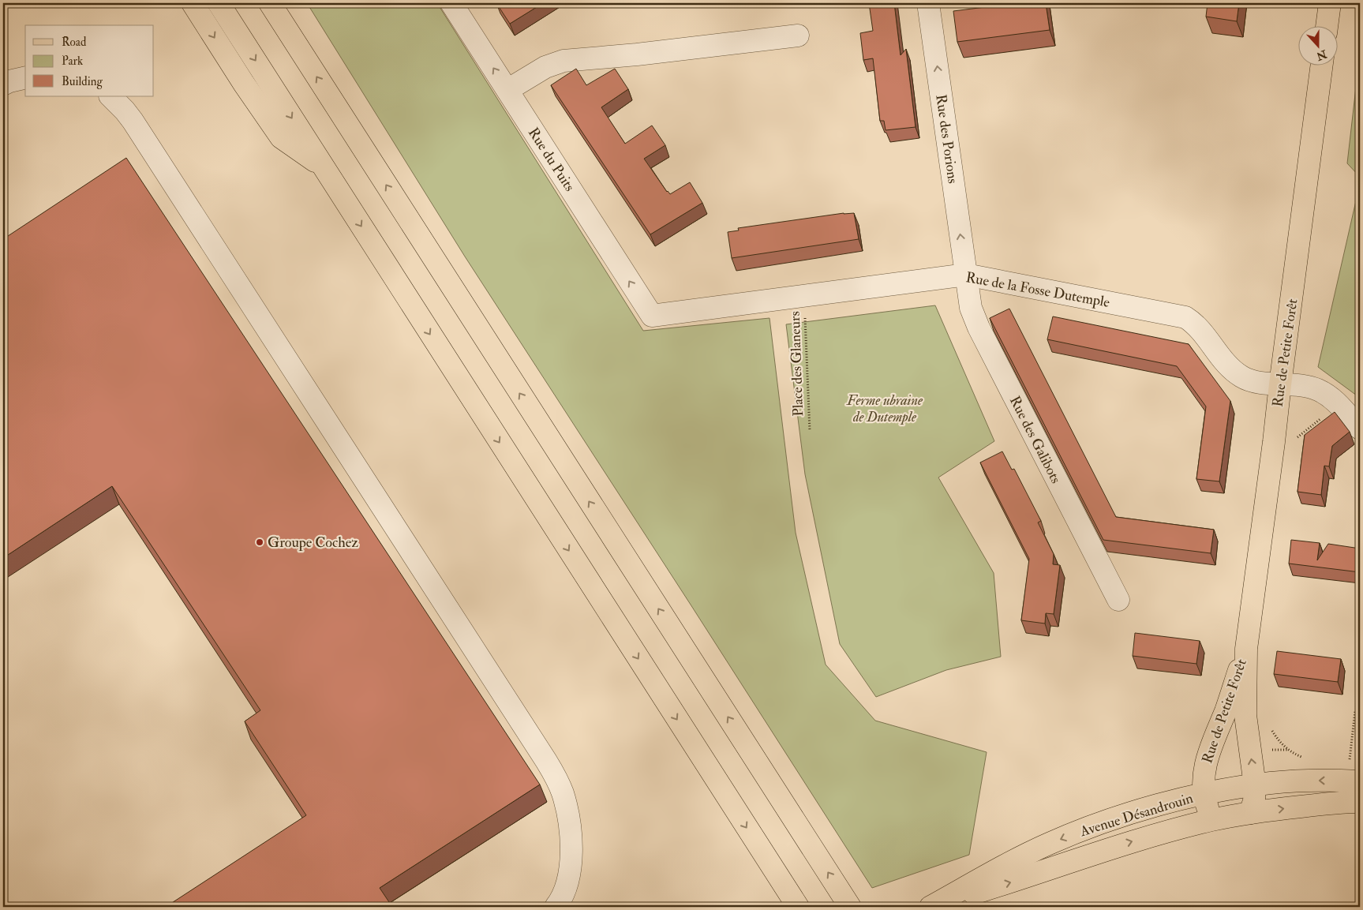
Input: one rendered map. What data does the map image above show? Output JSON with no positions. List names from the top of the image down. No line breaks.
{"streets":{"main road":["Rue de Petite Forêt","Avenue Désandrouin"],"street":["Rue des Porions","Rue du Puits","Rue de la Fosse Dutemple","Rue des Galibots"],"path":["Place des Glaneurs"]},"crossings":[["Rue des Porions","Rue de la Fosse Dutemple"],["Rue des Porions","Rue des Galibots"],["Rue du Puits","Rue de la Fosse Dutemple"],["Rue de la Fosse Dutemple","Rue de Petite Forêt"],["Rue de la Fosse Dutemple","Place des Glaneurs"],["Rue de la Fosse Dutemple","Rue des Galibots"],["Rue de Petite Forêt","Avenue Désandrouin"]],"one_way":["Rue des Porions","Rue du Puits"],"parks":["Ferme ubraine de Dutemple"],"places":["Groupe Cochez"],"legend":["Road","Park","Building"],"north":"bottom"}
